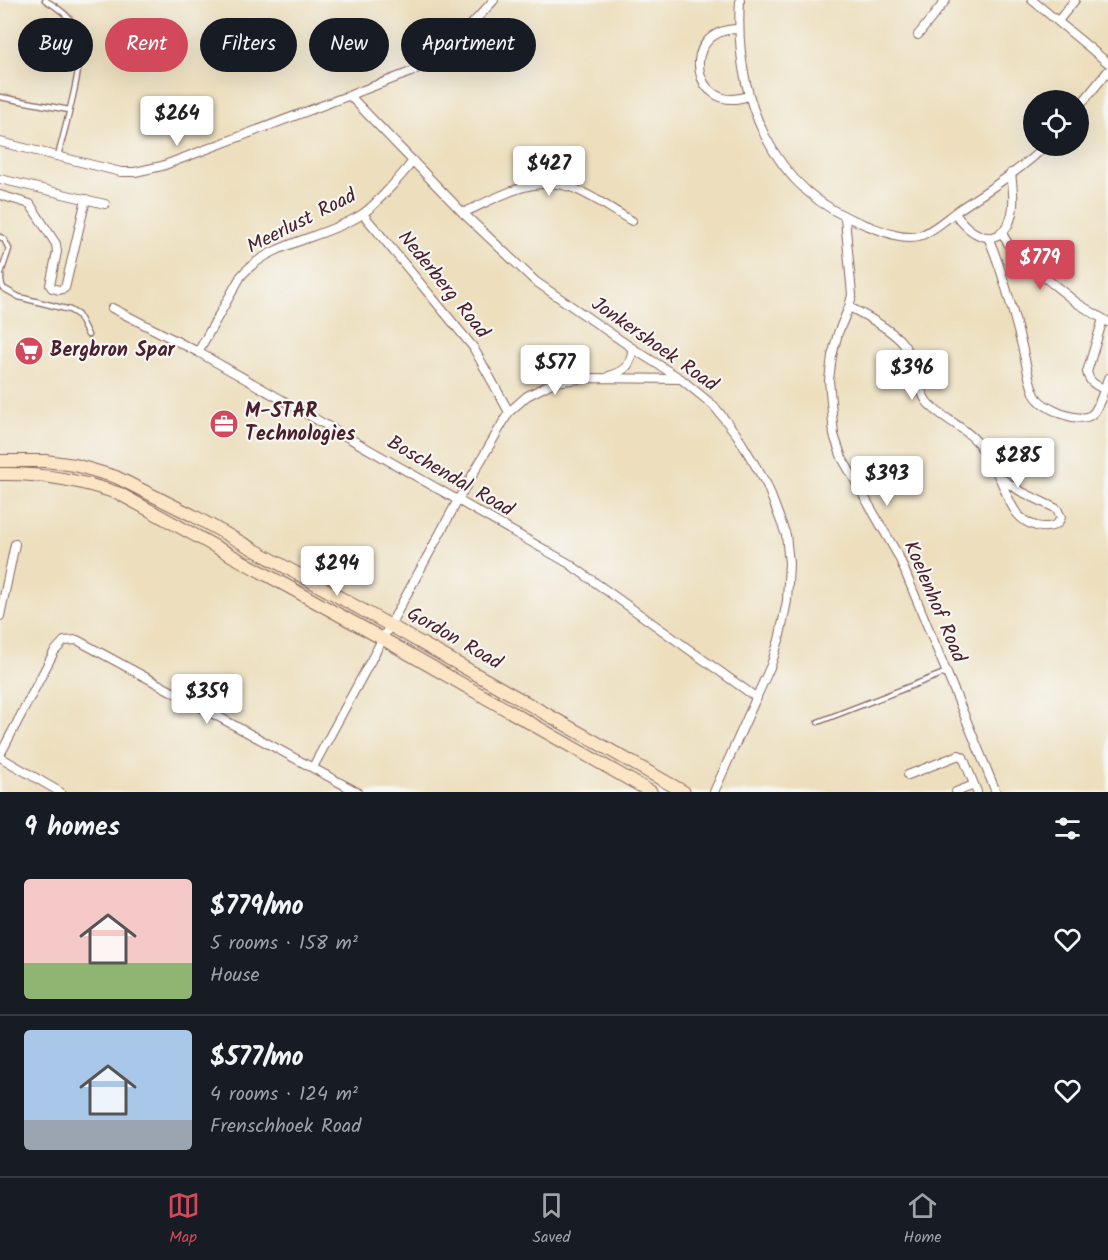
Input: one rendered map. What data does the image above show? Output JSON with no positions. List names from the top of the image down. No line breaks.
{"streets":{"street":["Meerlust Road","Nederberg Road","Jonkershoek Road","Boschendal Road","Koelenhof Road","Gordon Road"]},"crossings":[["Meerlust Road","Nederberg Road"],["Meerlust Road","Jonkershoek Road"],["Meerlust Road","Boschendal Road"],["Jonkershoek Road","Boschendal Road"]],"places":{"supermarket":["Bergbron Spar"],"office":["M-STAR Technologies"]},"page":{"chip":["Buy","Rent","Filters","New","Apartment"],"price":["$264","$427","$779","$577","$396","$285","$393","$294","$359"],"heading":"9 homes","list":[{"name":"$779/mo","note":"5 rooms · 158 m² · House"},{"name":"$577/mo","note":"4 rooms · 124 m² · Frenschhoek Road"}],"tabs":["Map","Saved","Home"]}}
